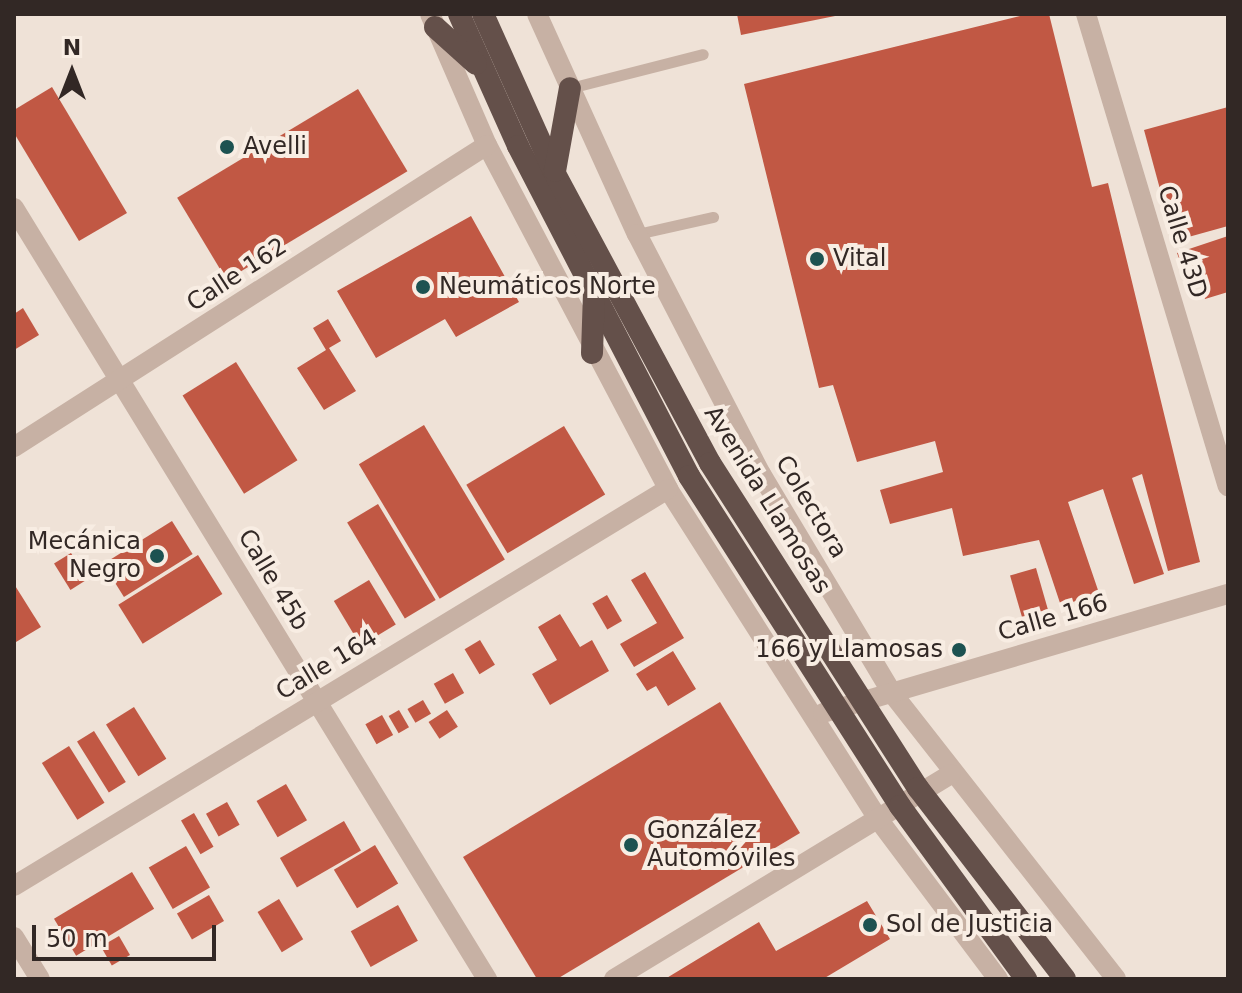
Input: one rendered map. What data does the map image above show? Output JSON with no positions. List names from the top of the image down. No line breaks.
{"streets":{"highway":["Avenida Llamosas"],"street":["Calle 43D","Calle 162","Colectora","Calle 45b","Calle 166","Calle 164"]},"crossings":[["Calle 162","Calle 45b"],["Avenida Llamosas","Calle 166"],["Colectora","Calle 166"],["Calle 45b","Calle 164"]],"places":["Avelli","Vital","Neumáticos Norte","Mecánica Negro","166 y Llamosas","González Automóviles","Sol de Justicia"],"scale_bar":"50 m","north":"top"}
